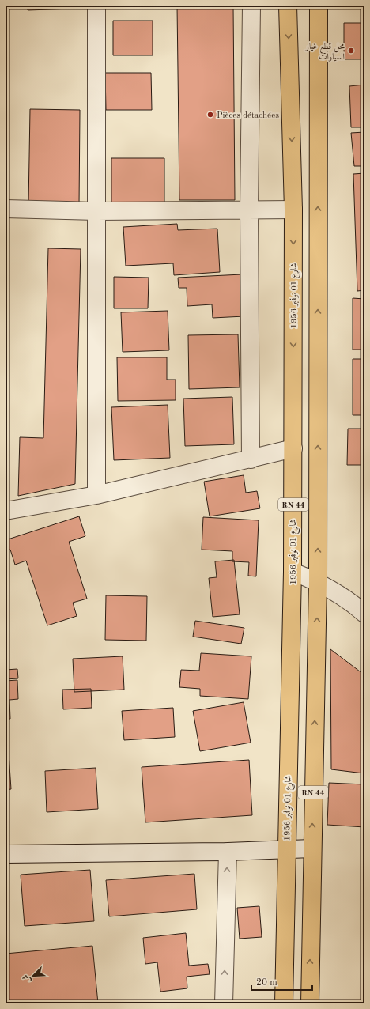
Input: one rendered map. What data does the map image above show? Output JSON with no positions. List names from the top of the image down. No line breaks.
{"streets":{"main road":["شارع 01 نوفمبر 1956","RN 44"]},"places":["محل قطع غيار السيارات","Pièces détachées"],"scale_bar":"20 m","north":"bottom left"}
